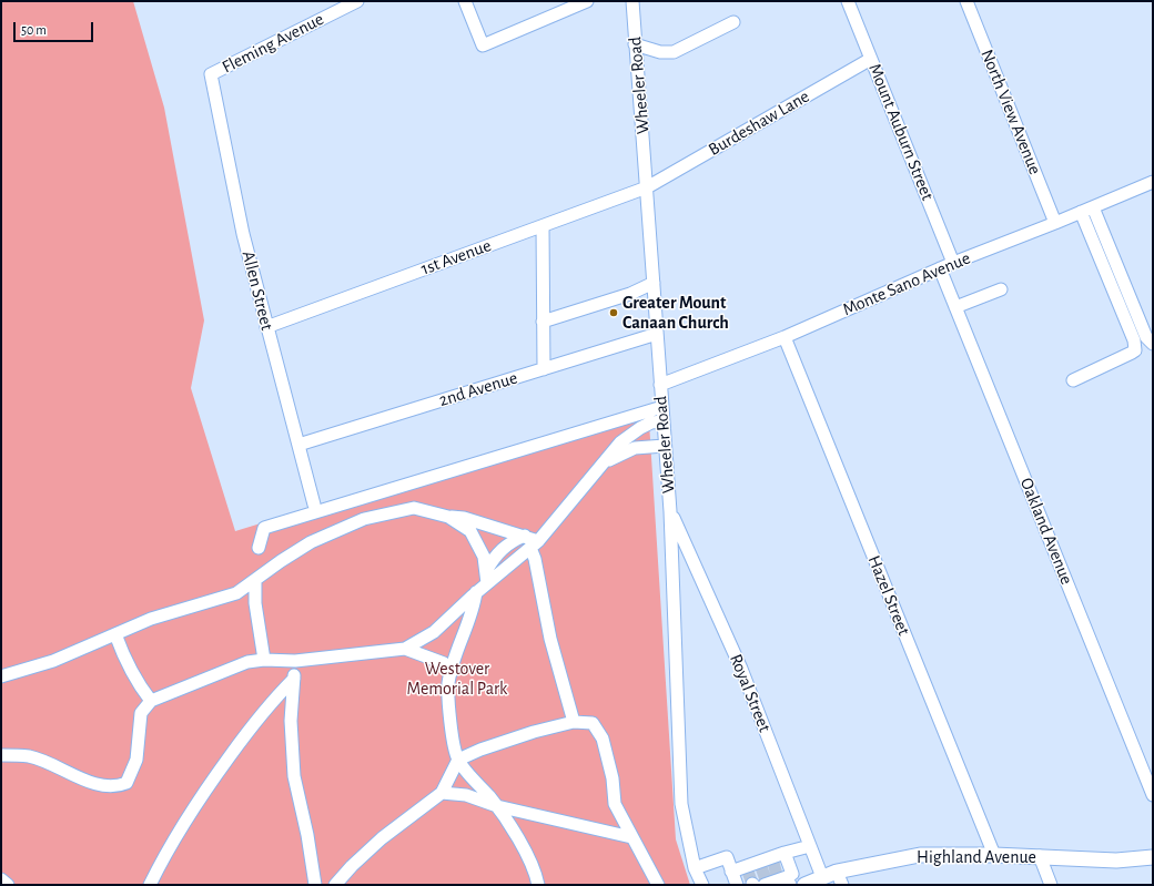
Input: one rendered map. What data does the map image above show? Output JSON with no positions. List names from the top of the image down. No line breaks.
{"streets":{"main road":["Highland Avenue"],"street":["Fleming Avenue","Wheeler Road","North View Avenue","Burdeshaw Lane","Mount Auburn Street","1st Avenue","Monte Sano Avenue","Allen Street","2nd Avenue","Oakland Avenue","Hazel Street","Royal Street"]},"crossings":[["Fleming Avenue","Allen Street"],["Wheeler Road","Burdeshaw Lane"],["Wheeler Road","1st Avenue"],["Wheeler Road","Monte Sano Avenue"],["Wheeler Road","2nd Avenue"],["Wheeler Road","Royal Street"],["North View Avenue","Monte Sano Avenue"],["Burdeshaw Lane","Mount Auburn Street"],["Burdeshaw Lane","1st Avenue"],["Mount Auburn Street","Monte Sano Avenue"],["1st Avenue","Allen Street"],["Monte Sano Avenue","Oakland Avenue"],["Monte Sano Avenue","Hazel Street"],["Allen Street","2nd Avenue"],["Hazel Street","Highland Avenue"],["Royal Street","Highland Avenue"]],"parks":["Westover Memorial Park"],"places":["Greater Mount Canaan Church"],"scale_bar":"50 m"}
